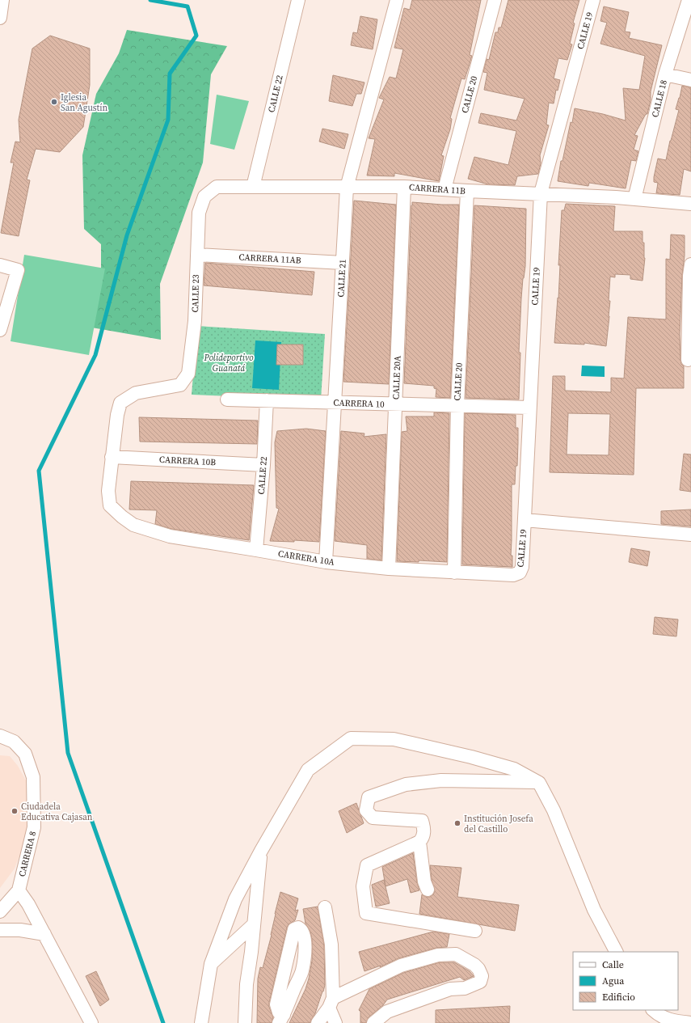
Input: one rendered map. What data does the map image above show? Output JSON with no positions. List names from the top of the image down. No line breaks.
{"streets":{"street":["CALLE 19","CALLE 22","CALLE 20","CALLE 18","CARRERA 11B","CARRERA 11AB","CALLE 21","CALLE 23","CALLE 20A","CARRERA 10","CARRERA 10B","CARRERA 10A","CARRERA 8"]},"crossings":[["CALLE 19","CARRERA 11B"],["CALLE 19","CARRERA 10"],["CALLE 19","CARRERA 10A"],["CALLE 22","CARRERA 11B"],["CALLE 22","CARRERA 10"],["CALLE 22","CARRERA 10B"],["CALLE 22","CARRERA 10A"],["CALLE 20","CARRERA 11B"],["CALLE 20","CARRERA 10"],["CALLE 20","CARRERA 10A"],["CALLE 18","CARRERA 11B"],["CARRERA 11B","CALLE 21"],["CARRERA 11B","CALLE 23"],["CARRERA 11B","CALLE 20A"],["CARRERA 11AB","CALLE 21"],["CARRERA 11AB","CALLE 23"],["CALLE 21","CARRERA 10"],["CALLE 21","CARRERA 10A"],["CALLE 23","CARRERA 10B"],["CALLE 23","CARRERA 10A"],["CALLE 20A","CARRERA 10"],["CALLE 20A","CARRERA 10A"],["CARRERA 10B","CARRERA 10A"]],"parks":["Polideportivo Guanatá"],"places":["Iglesia San Agustín","Ciudadela Educativa Cajasan","Institución Josefa del Castillo"],"legend":["Calle","Agua","Edificio"]}
